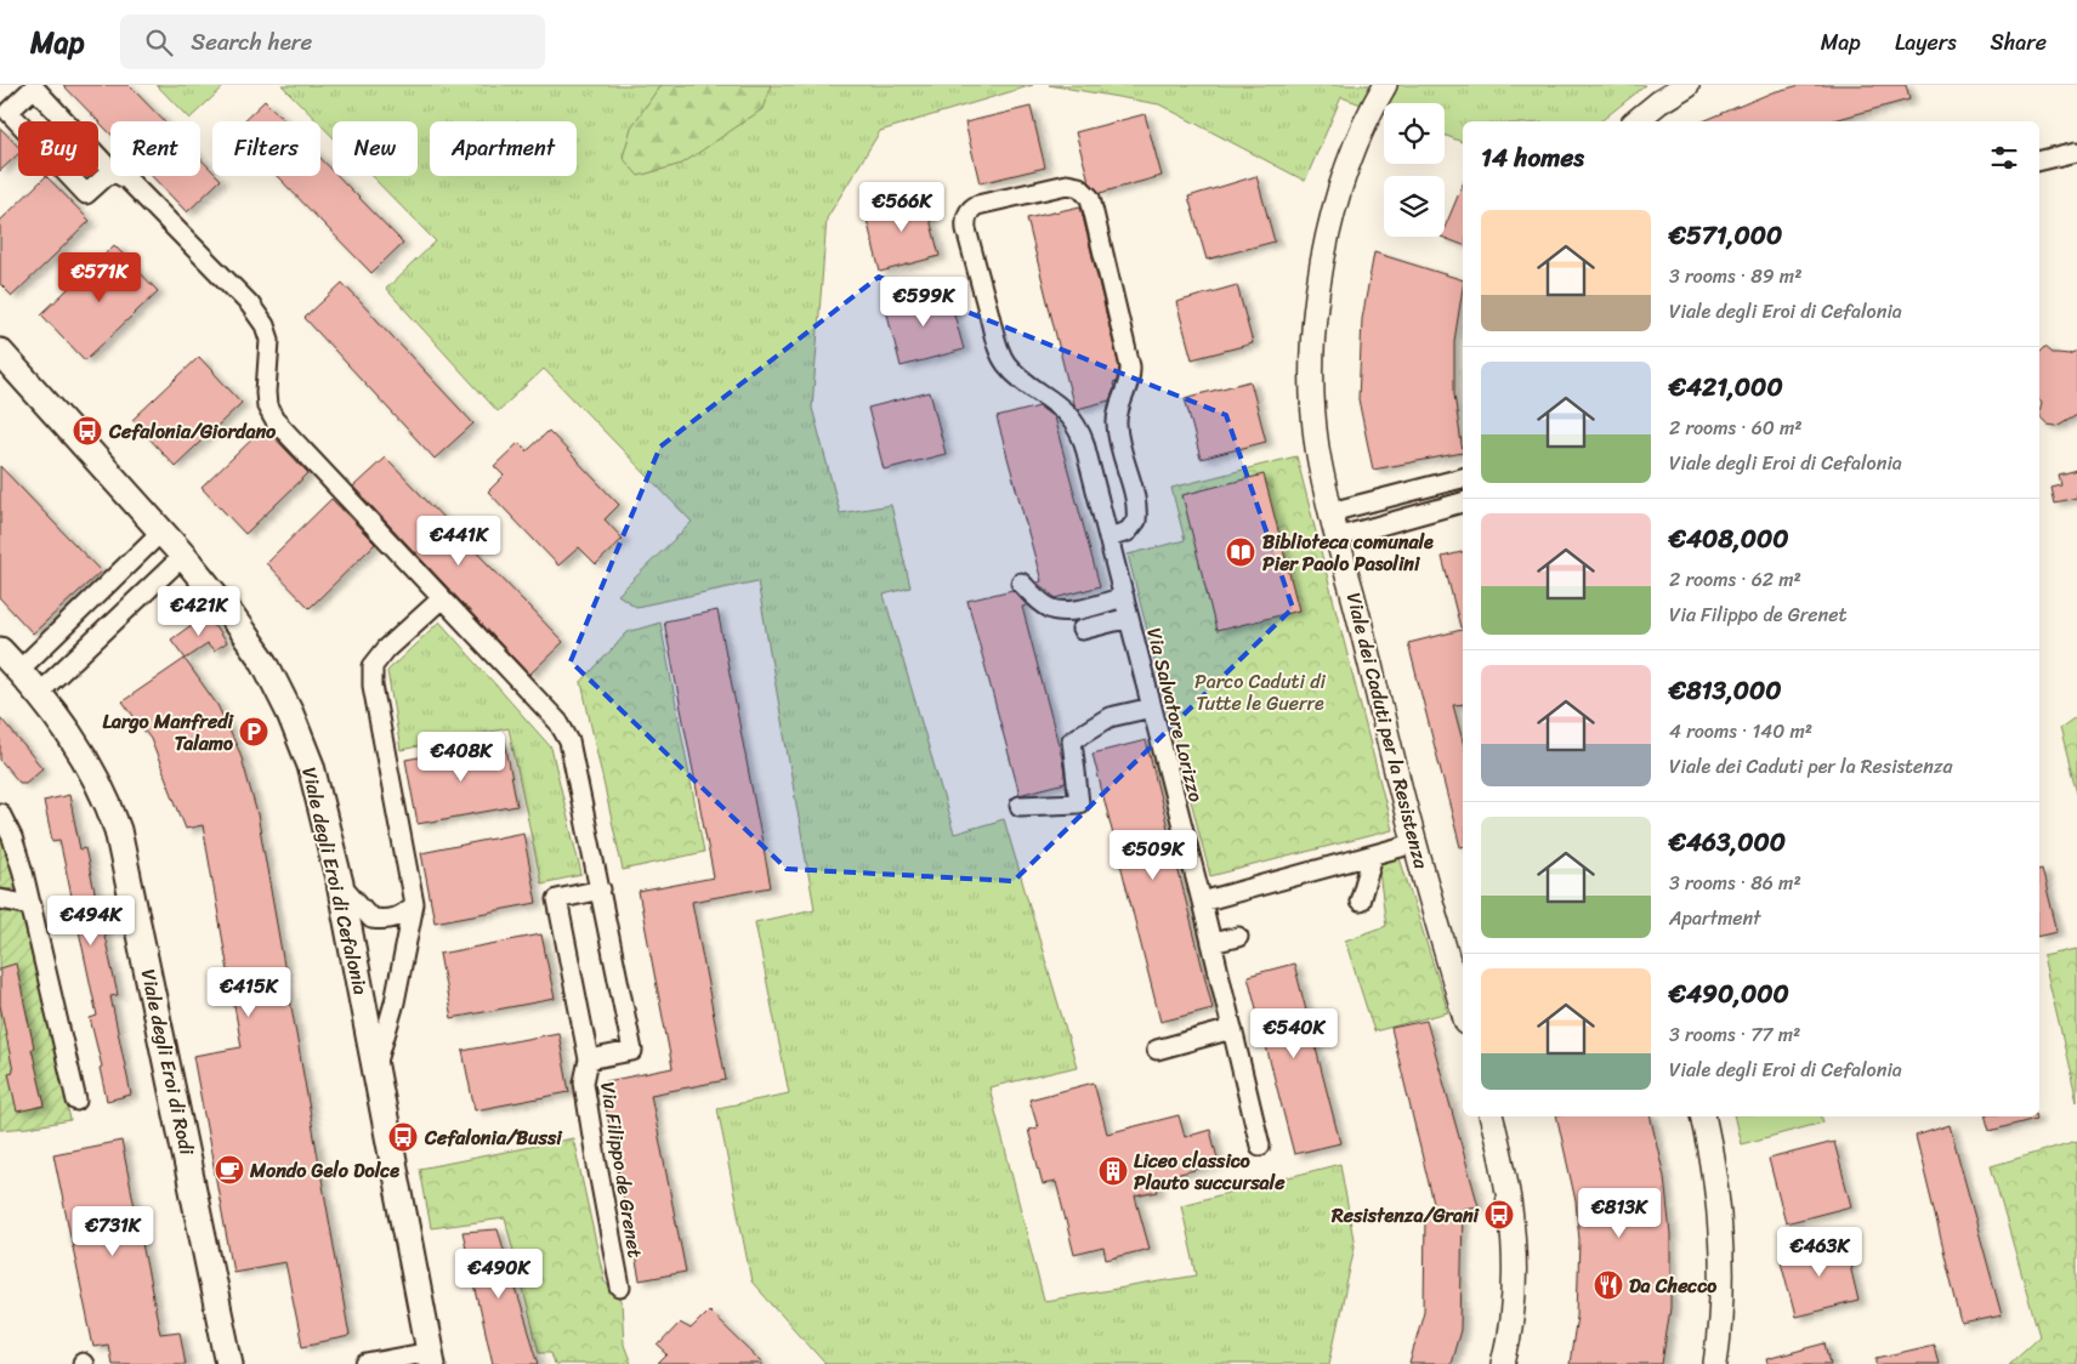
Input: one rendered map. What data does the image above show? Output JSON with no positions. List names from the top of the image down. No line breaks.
{"streets":{"main road":["Viale degli Eroi di Cefalonia","Viale degli Eroi di Rodi"],"street":["Via Salvatore Lorizzo","Viale dei Caduti per la Resistenza","Via Filippo de Grenet"]},"parks":["Parco Caduti di Tutte le Guerre"],"places":{"bus stop":["Cefalonia/Giordano","Cefalonia/Bussi","Resistenza/Grani"],"library":["Biblioteca comunale Pier Paolo Pasolini"],"parking":["Largo Manfredi Talamo"],"cafe":["Mondo Gelo Dolce"],"building":["Liceo classico Plauto succursale"],"restaurant":["Da Checco"]},"page":{"header":"Map","search":"Search here","nav":["Map","Layers","Share"],"chip":["Buy","Rent","Filters","New","Apartment"],"heading":"14 homes","price":["€566K","€571K","€599K","€441K","€421K","€408K","€509K","€494K","€415K","€540K","€813K","€731K","€463K","€490K"],"list":[{"name":"€571,000","note":"3 rooms · 89 m² · Viale degli Eroi di Cefalonia"},{"name":"€421,000","note":"2 rooms · 60 m² · Viale degli Eroi di Cefalonia"},{"name":"€408,000","note":"2 rooms · 62 m² · Via Filippo de Grenet"},{"name":"€813,000","note":"4 rooms · 140 m² · Viale dei Caduti per la Resistenza"},{"name":"€463,000","note":"3 rooms · 86 m² · Apartment"},{"name":"€490,000","note":"3 rooms · 77 m² · Viale degli Eroi di Cefalonia"}]}}
